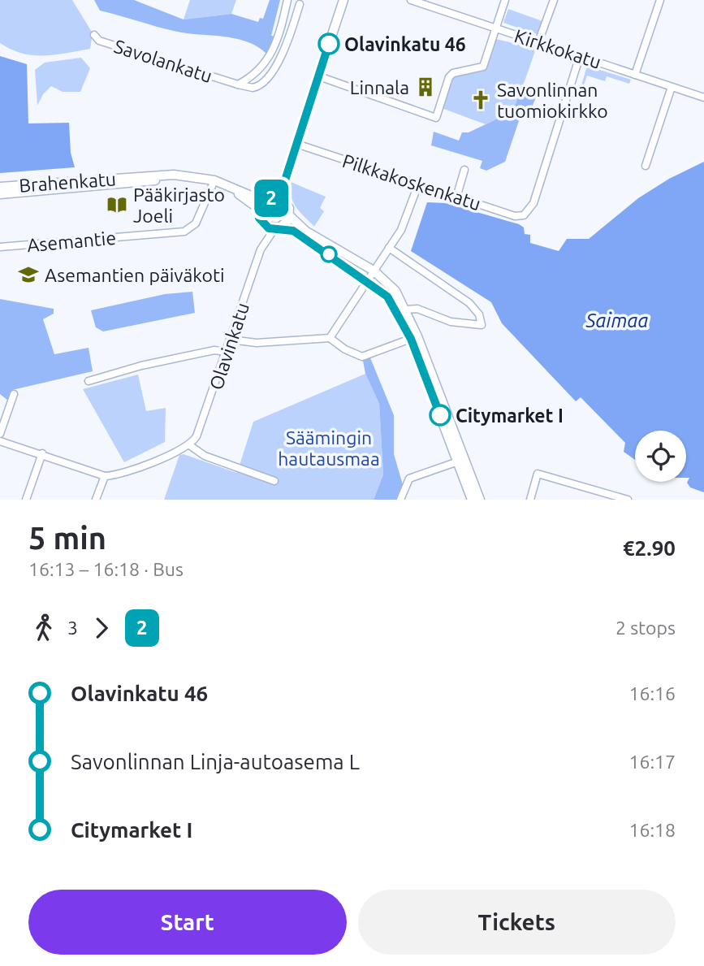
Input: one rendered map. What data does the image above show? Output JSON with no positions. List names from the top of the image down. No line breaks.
{"streets":{"main road":["Brahenkatu"],"street":["Kirkkokatu","Savolankatu","Pilkkakoskenkatu","Asemantie","Olavinkatu"]},"crossings":[["Kirkkokatu","Pilkkakoskenkatu"],["Brahenkatu","Asemantie"],["Brahenkatu","Olavinkatu"]],"water":["Saimaa"],"parks":["Säämingin hautausmaa"],"places":{"other":["Olavinkatu 46","Citymarket I"],"building":["Linnala"],"church":["Savonlinnan tuomiokirkko"],"library":["Pääkirjasto Joeli"],"school or university":["Asemantien päiväkoti"]},"lines":["bus line 2"],"page":{"on_map":"2","heading":["5 min","16:13 – 16:18 · Bus","€2.90"],"legs":["3","2","2 stops"],"list":[{"name":"Olavinkatu 46","value":"16:16"},{"name":"Savonlinnan Linja-autoasema L","value":"16:17"},{"name":"Citymarket I","value":"16:18"}],"buttons":["Start","Tickets"]}}
